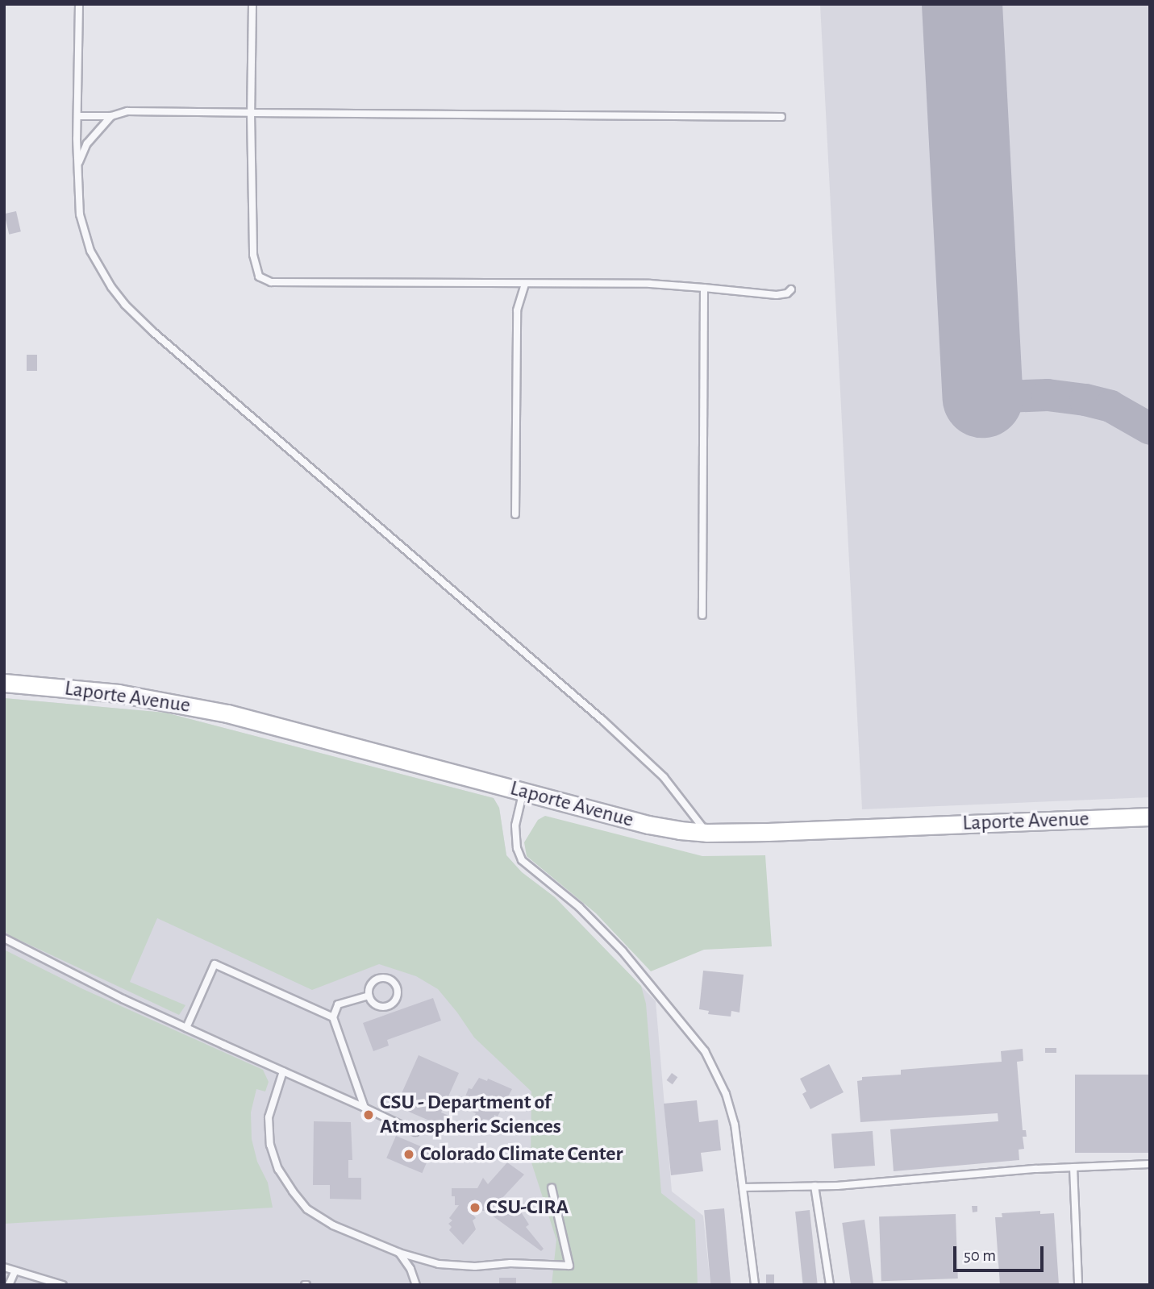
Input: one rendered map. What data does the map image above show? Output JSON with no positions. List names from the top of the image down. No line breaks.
{"streets":{"street":["Laporte Avenue"]},"places":["CSU - Department of Atmospheric Sciences","Colorado Climate Center","CSU-CIRA"],"scale_bar":"50 m"}
